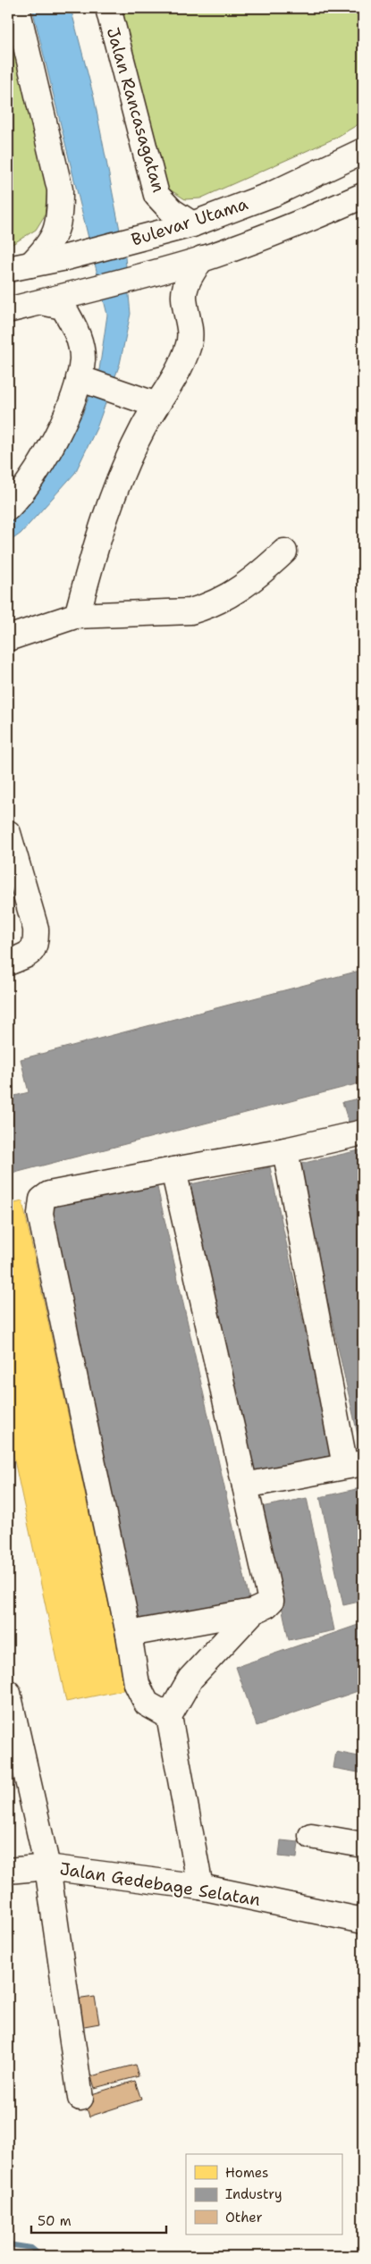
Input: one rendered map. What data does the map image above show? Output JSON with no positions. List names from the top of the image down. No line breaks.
{"streets":{"street":["Jalan Rancasagatan","Bulevar Utama","Jalan Gedebage Selatan"]},"crossings":[["Jalan Rancasagatan","Bulevar Utama"]],"legend":["Homes","Industry","Other"],"scale_bar":"50 m"}
